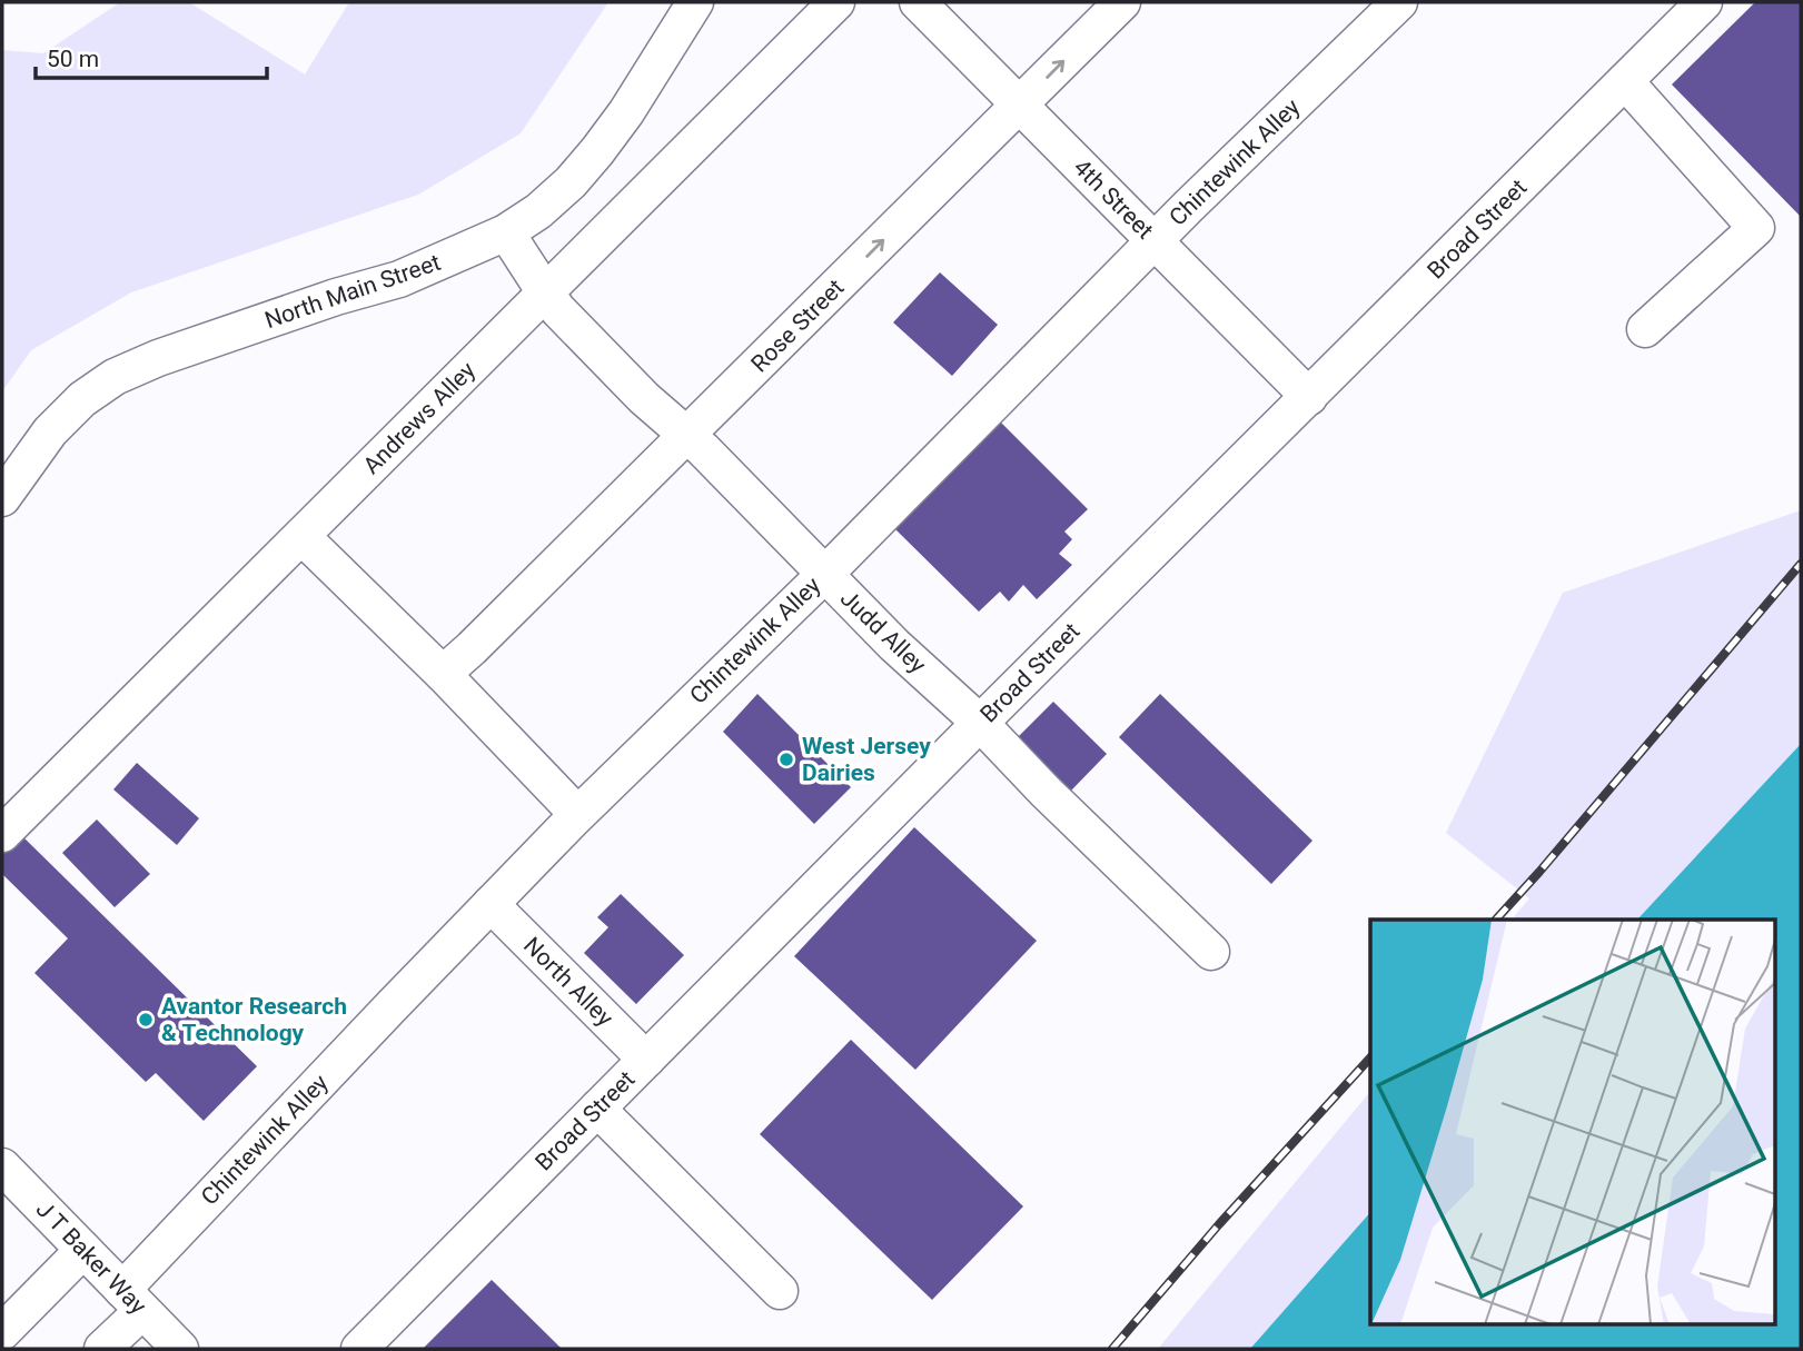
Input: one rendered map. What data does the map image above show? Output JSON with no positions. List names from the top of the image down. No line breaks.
{"streets":{"street":["Chintewink Alley","4th Street","Broad Street","North Main Street","Rose Street","Andrews Alley","Judd Alley","North Alley","J T Baker Way"]},"crossings":[["Chintewink Alley","4th Street"],["Chintewink Alley","Judd Alley"],["Chintewink Alley","North Alley"],["Chintewink Alley","J T Baker Way"],["4th Street","Broad Street"],["4th Street","Rose Street"],["Broad Street","Judd Alley"],["Broad Street","North Alley"],["North Main Street","Judd Alley"],["Rose Street","Judd Alley"],["Andrews Alley","Judd Alley"]],"one_way":["Rose Street"],"places":["West Jersey Dairies","Avantor Research & Technology"],"scale_bar":"50 m"}
